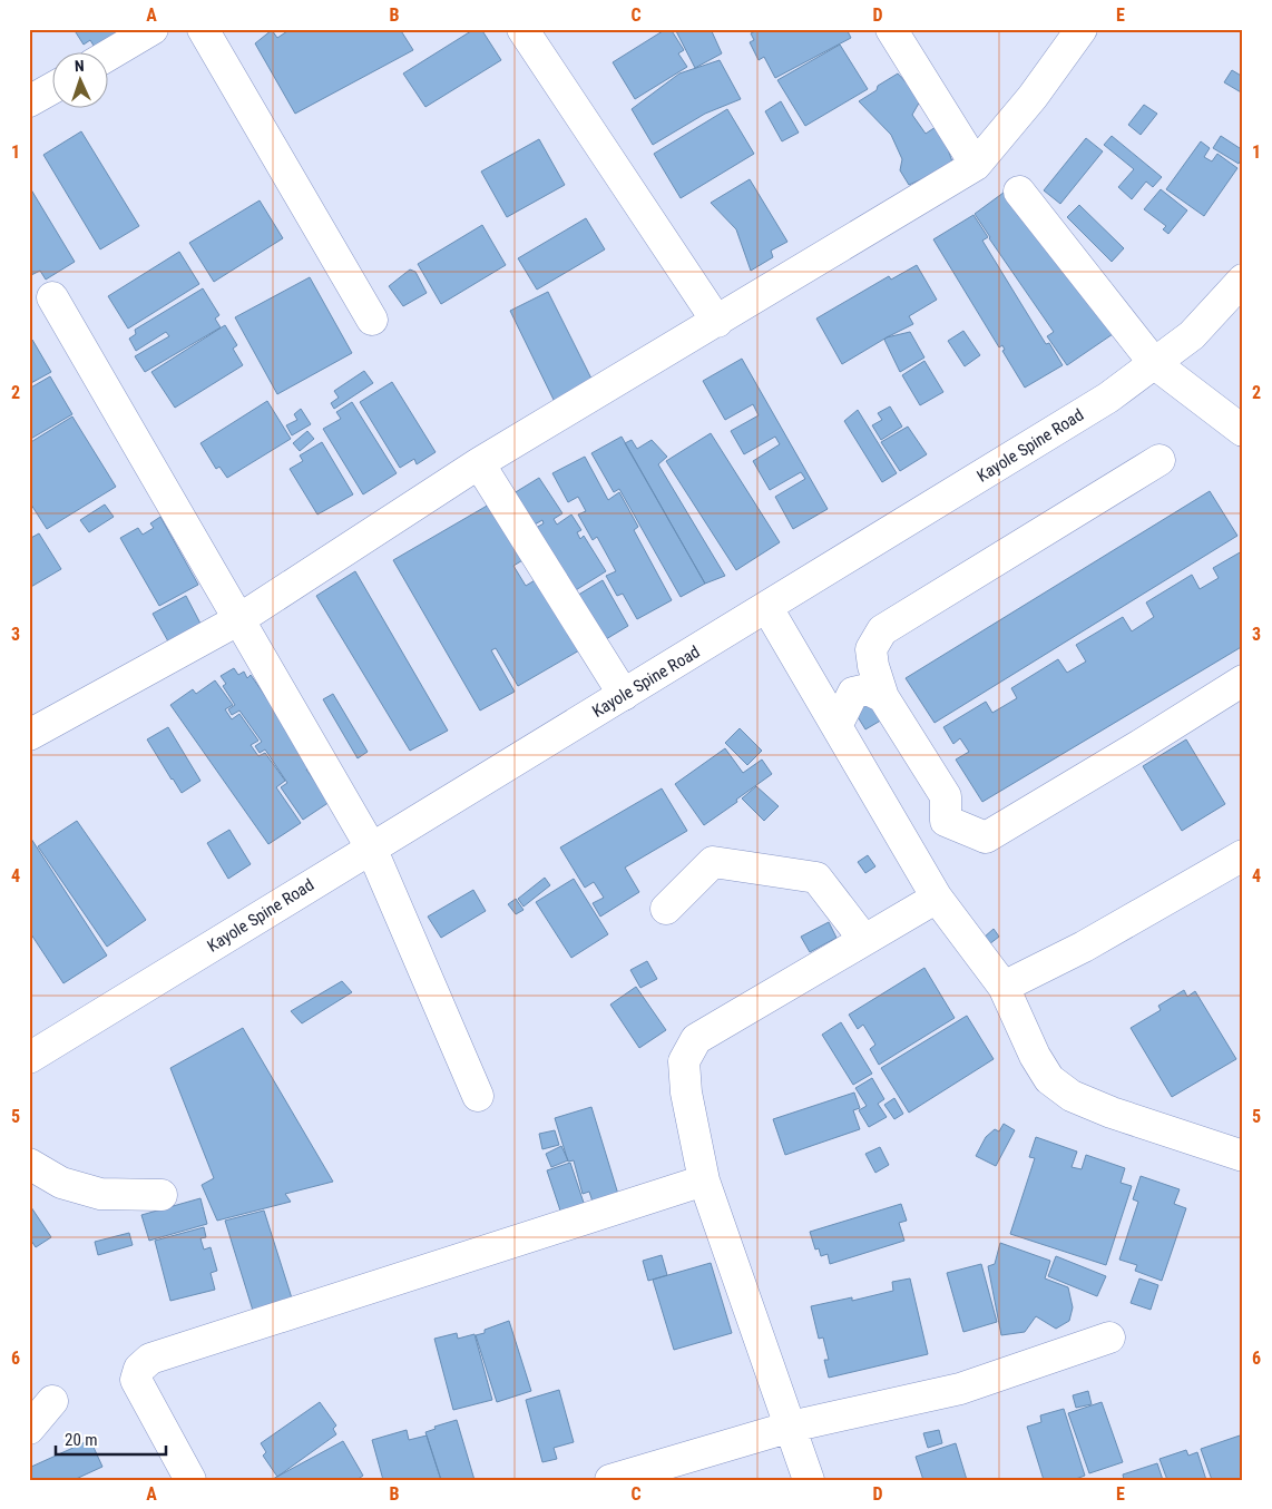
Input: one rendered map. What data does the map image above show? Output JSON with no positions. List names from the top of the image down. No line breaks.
{"streets":{"street":["Kayole Spine Road"]},"scale_bar":"20 m","north":"top","grid":{"columns":["A","B","C","D","E"],"rows":["1","2","3","4","5","6"]}}
